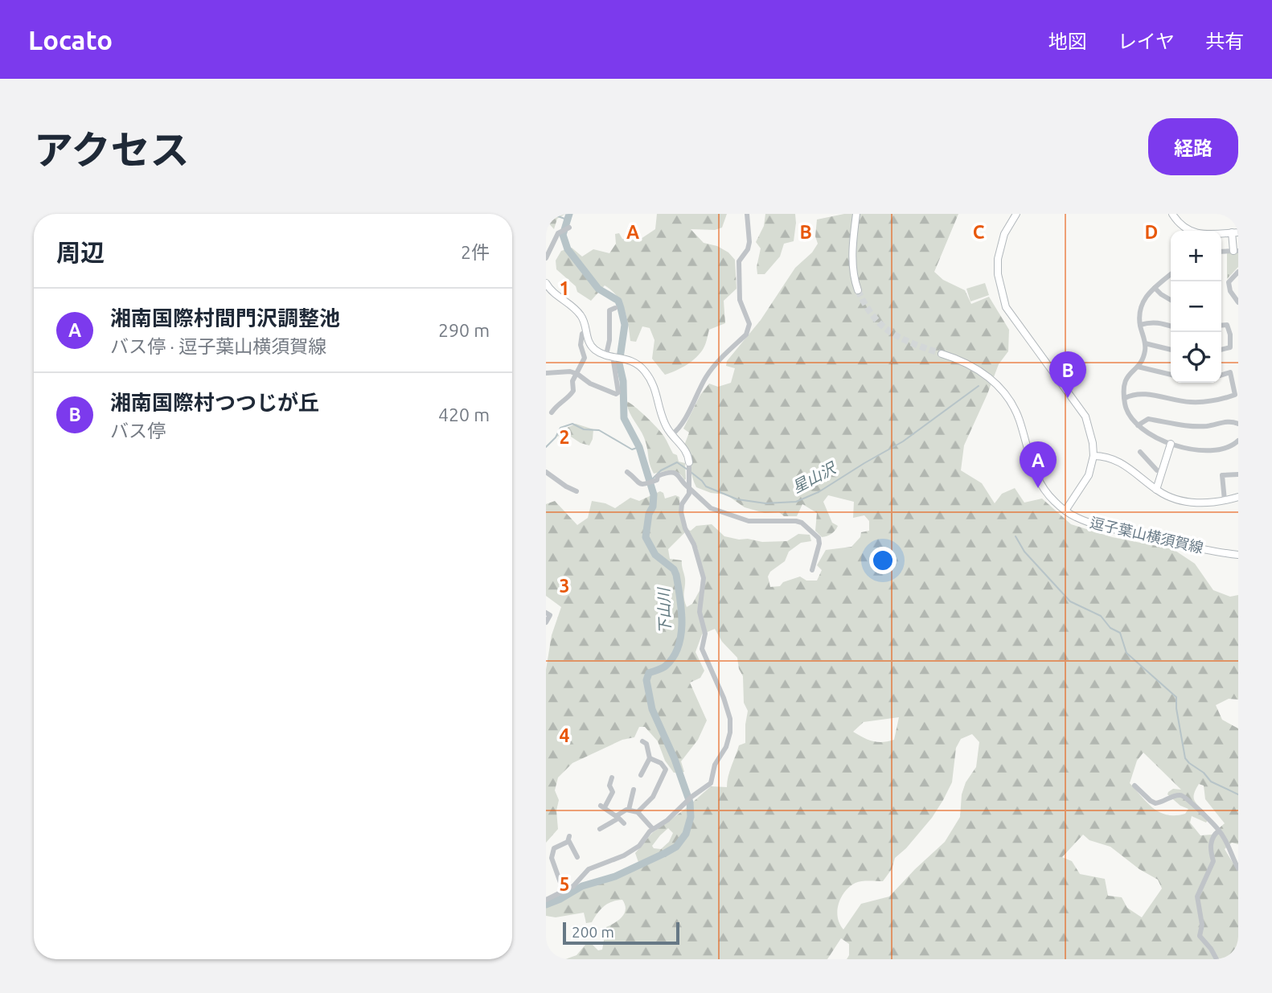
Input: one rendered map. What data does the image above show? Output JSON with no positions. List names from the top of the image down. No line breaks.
{"streets":{"street":["逗子葉山横須賀線"]},"water":["星山沢","下山川"],"scale_bar":"200 m","page":{"header":"Locato","nav":["地図","レイヤ","共有"],"title":"アクセス","buttons":"経路","heading":["周辺","2件"],"map_buttons":["+","−"],"list":[{"mark":"A","name":"湘南国際村間門沢調整池","note":"バス停 · 逗子葉山横須賀線","value":"290 m"},{"mark":"B","name":"湘南国際村つつじが丘","note":"バス停","value":"420 m"}],"pins":["B","A"],"scale":"200 m"},"grid":{"columns":["A","B","C","D"],"rows":["1","2","3","4","5"]}}
